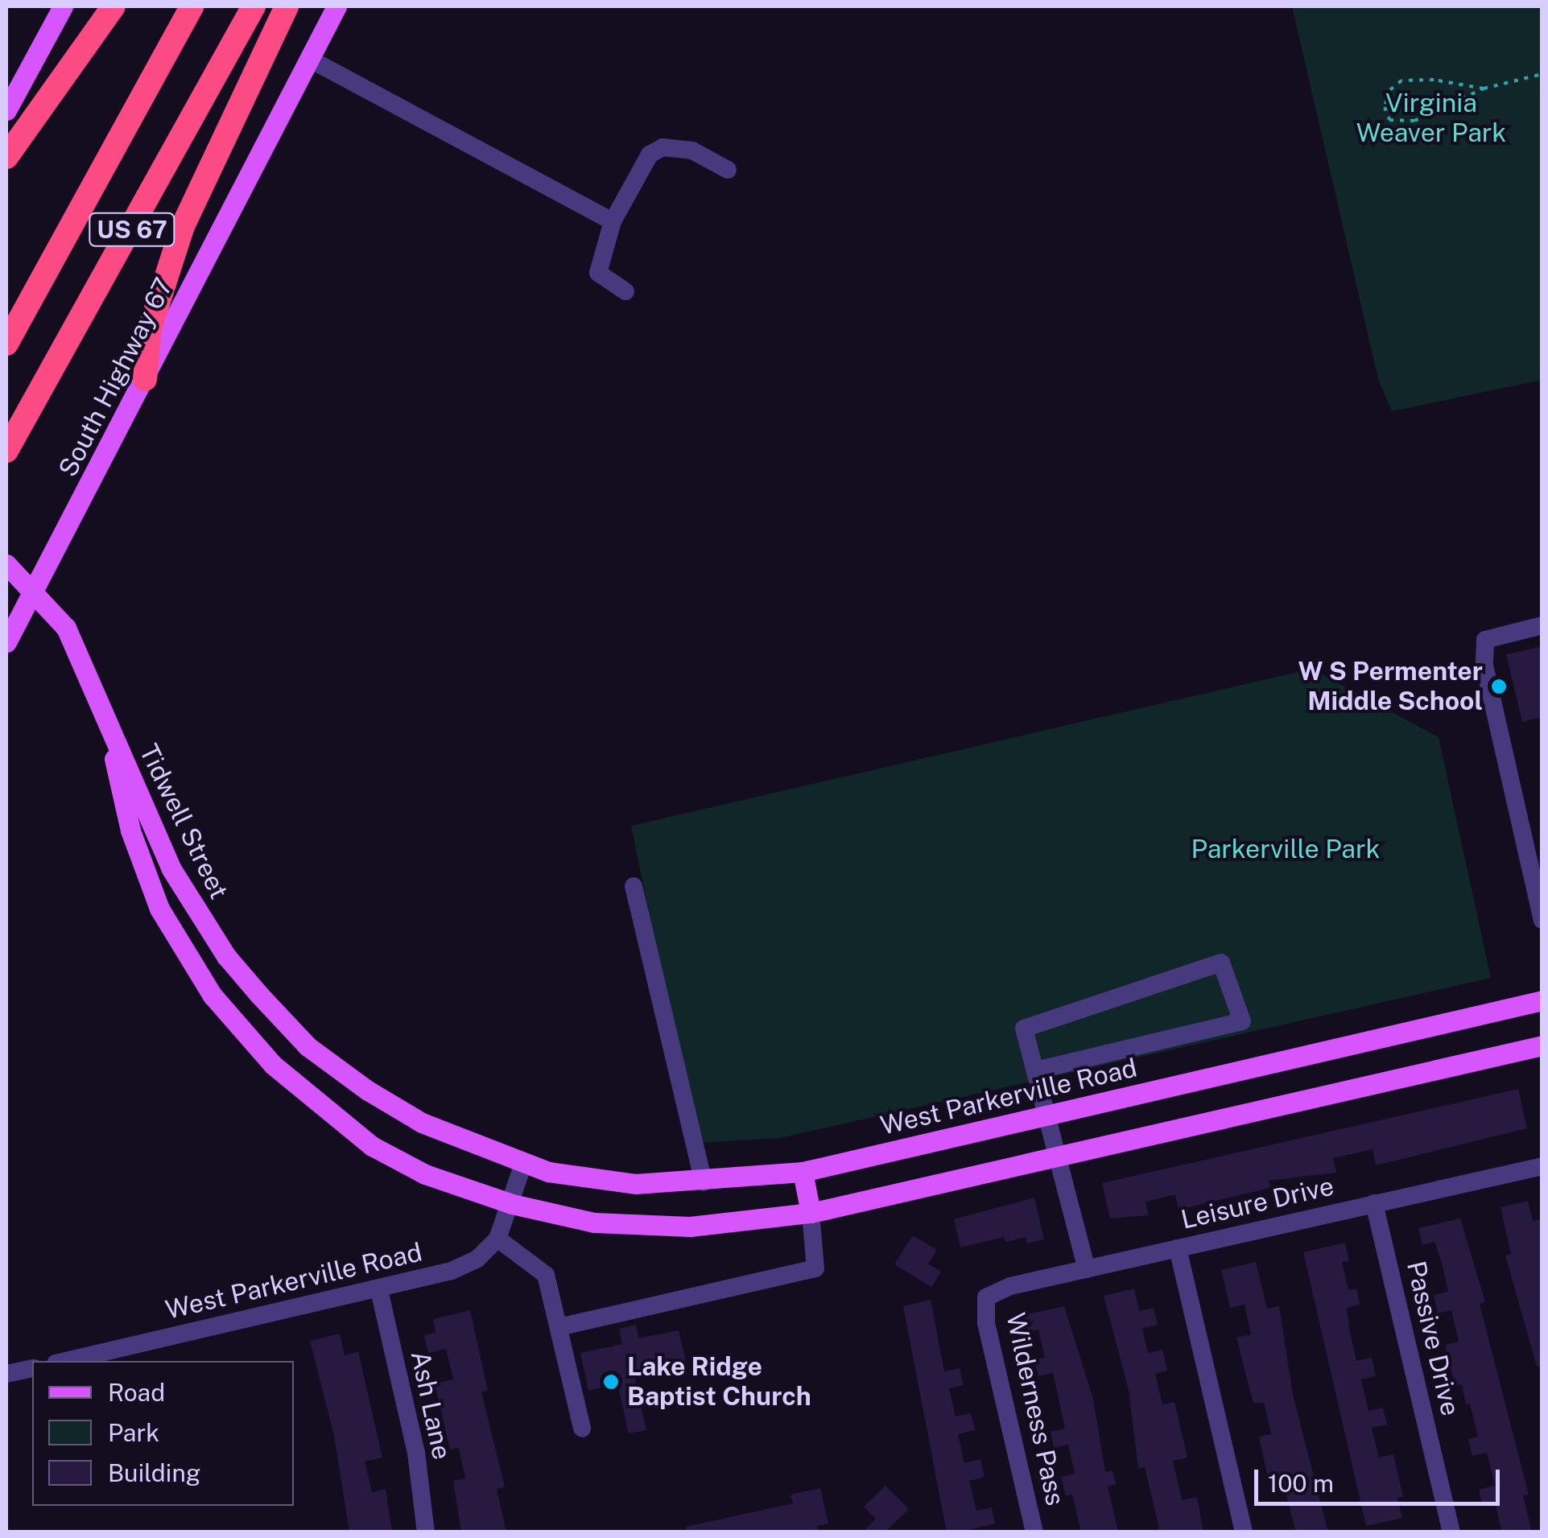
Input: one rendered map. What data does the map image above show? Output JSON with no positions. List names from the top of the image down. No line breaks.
{"streets":{"highway":["US 67"],"main road":["South Highway 67","Tidwell Street","West Parkerville Road"],"street":["Leisure Drive","Passive Drive","Ash Lane","Wilderness Pass"]},"crossings":[["South Highway 67","Tidwell Street"],["Tidwell Street","West Parkerville Road"],["West Parkerville Road","Ash Lane"],["Leisure Drive","Passive Drive"],["Leisure Drive","Wilderness Pass"]],"parks":["Virginia Weaver Park","Parkerville Park"],"places":["W S Permenter Middle School","Lake Ridge Baptist Church"],"legend":["Road","Park","Building"],"scale_bar":"100 m"}
